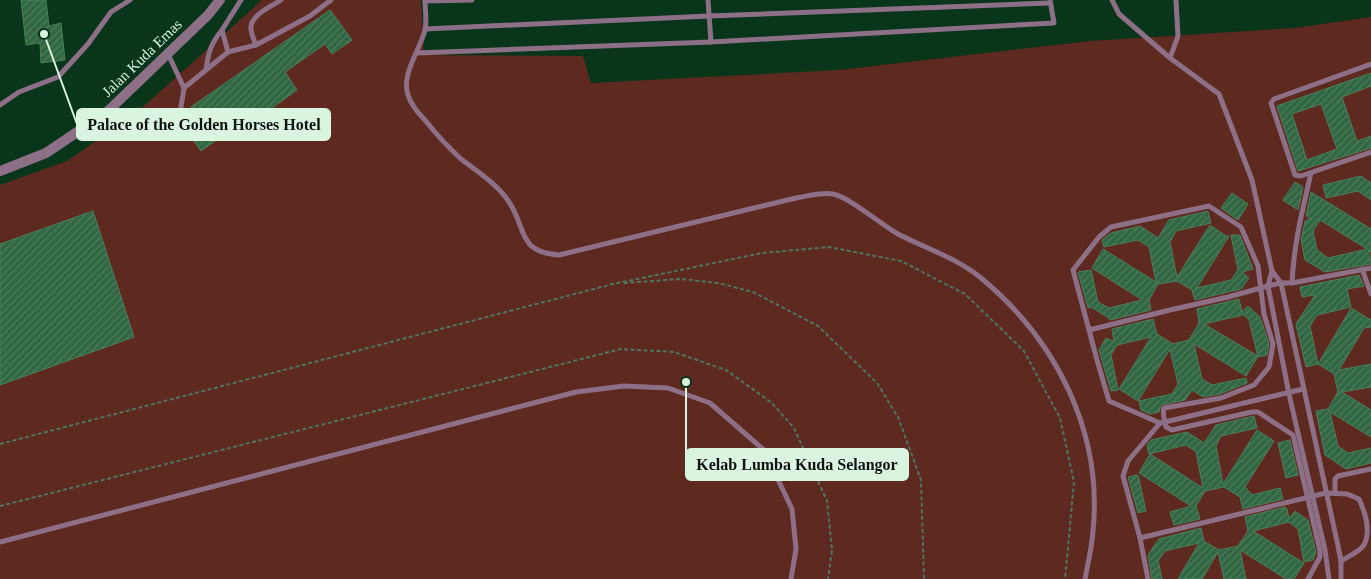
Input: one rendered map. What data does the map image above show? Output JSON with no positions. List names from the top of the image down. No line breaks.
{"streets":{"street":["Jalan Kuda Emas"]},"places":["Palace of the Golden Horses Hotel","Kelab Lumba Kuda Selangor"]}
